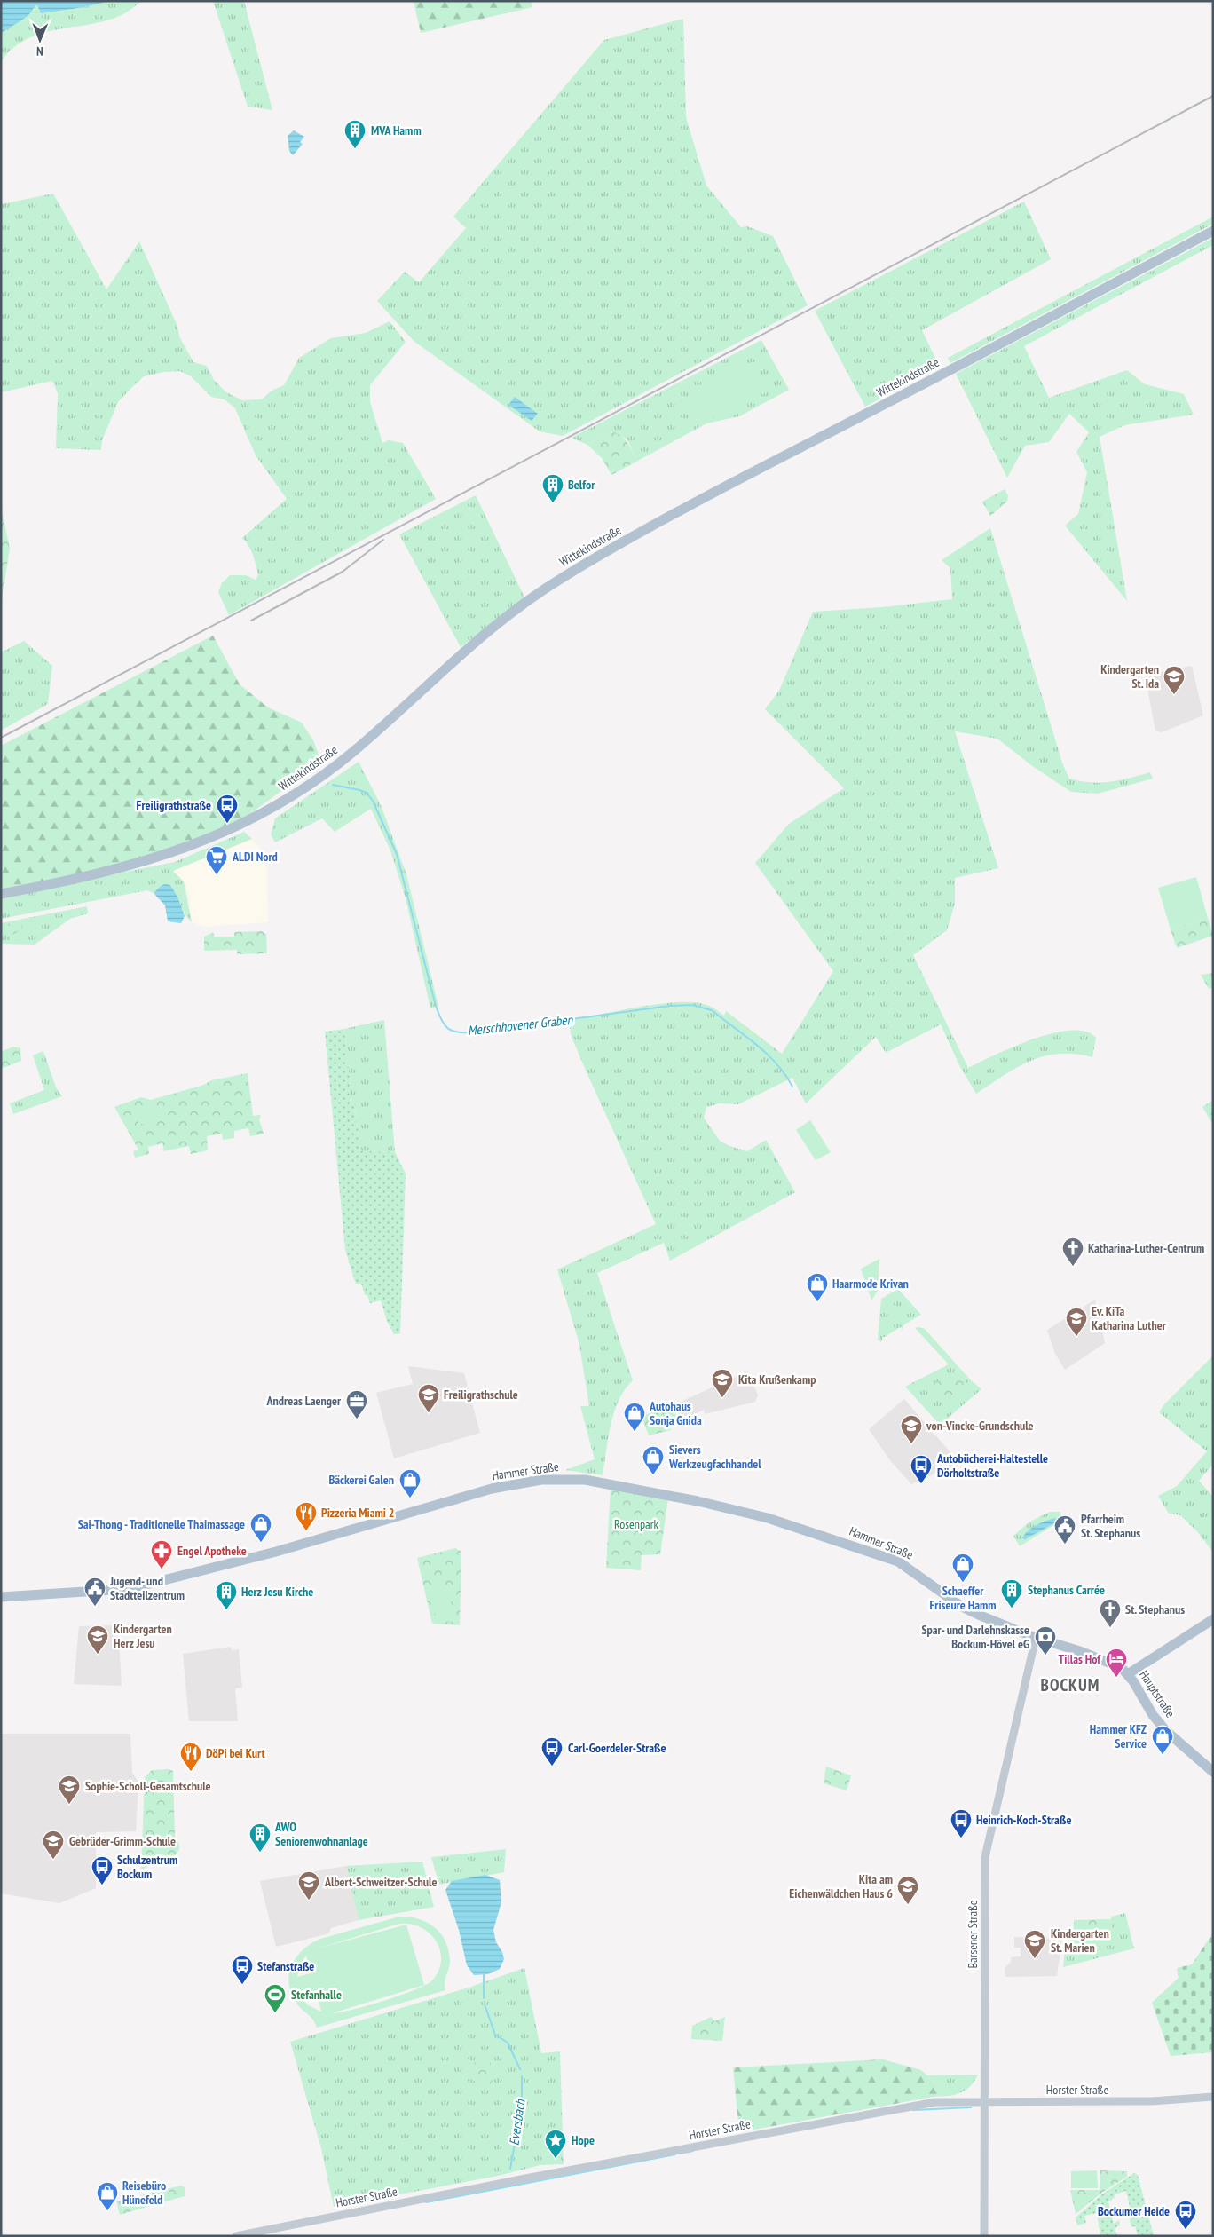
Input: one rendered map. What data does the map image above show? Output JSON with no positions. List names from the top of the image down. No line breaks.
{"streets":{"main road":["Wittekindstraße","Hammer Straße","Hauptstraße"],"street":["Barsener Straße","Horster Straße"]},"crossings":[["Hammer Straße","Hauptstraße"],["Hammer Straße","Barsener Straße"],["Hauptstraße","Barsener Straße"],["Barsener Straße","Horster Straße"]],"districts":["BOCKUM"],"water":["Merschhovener Graben","Eversbach"],"parks":["Rosenpark"],"places":{"building":["MVA Hamm","Belfor","Stephanus Carrée","Herz Jesu Kirche","AWO Seniorenwohnanlage"],"school or university":["Kindergarten St. Ida","Ev. KiTa Katharina Luther","Kita Krußenkamp","Freiligrathschule","von-Vincke-Grundschule","Kindergarten Herz Jesu","Sophie-Scholl-Gesamtschule","Gebrüder-Grimm-Schule","Albert-Schweitzer-Schule","Kita am Eichenwäldchen Haus 6","Kindergarten St. Marien"],"bus stop":["Freiligrathstraße","Autobücherei-Haltestelle Dörholtstraße","Carl-Goerdeler-Straße","Heinrich-Koch-Straße","Schulzentrum Bockum","Stefanstraße","Bockumer Heide"],"supermarket":["ALDI Nord"],"church":["Katharina-Luther-Centrum","St. Stephanus"],"shop":["Haarmode Krivan","Autohaus Sonja Gnida","Sievers Werkzeugfachhandel","Bäckerei Galen","Sai-Thong - Traditionelle Thaimassage","Schaeffer Friseure Hamm","Hammer KFZ Service","Reisebüro Hünefeld"],"office":["Andreas Laenger"],"restaurant":["Pizzeria Miami 2","DöPi bei Kurt"],"public building":["Pfarrheim St. Stephanus","Jugend- und Stadtteilzentrum"],"pharmacy":["Engel Apotheke"],"bank":["Spar- und Darlehnskasse Bockum-Hövel eG"],"hotel":["Tillas Hof"],"sports":["Stefanhalle"],"place":["Hope"]},"north":"bottom"}
